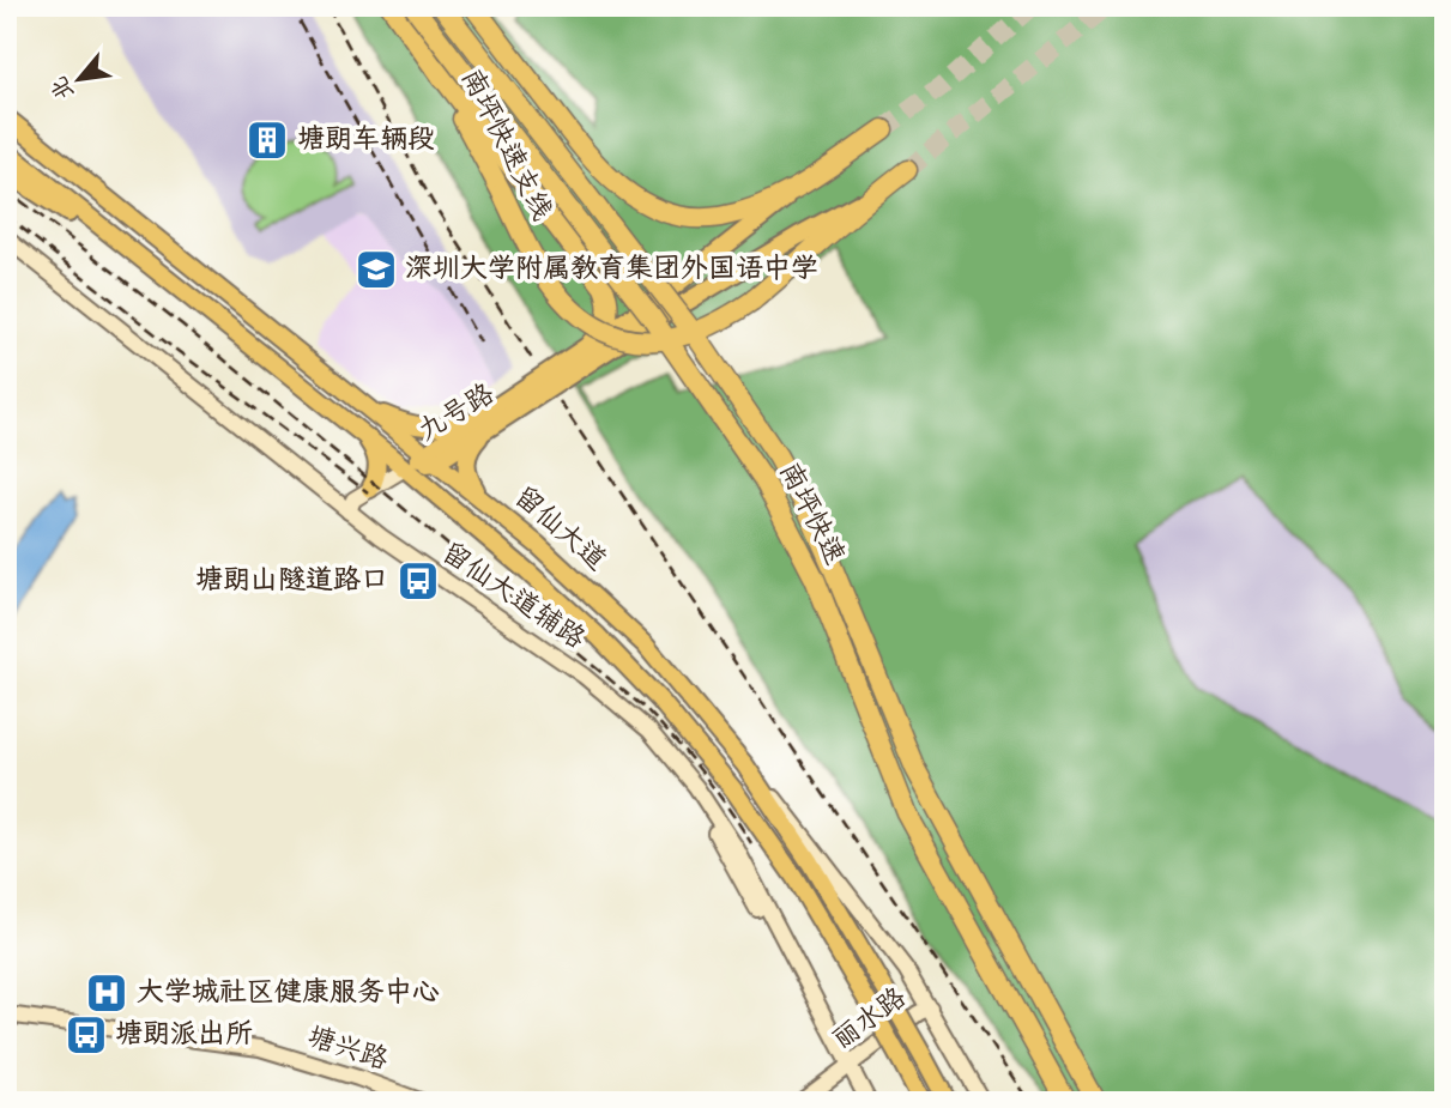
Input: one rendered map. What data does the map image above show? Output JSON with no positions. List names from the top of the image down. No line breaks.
{"streets":{"highway":["南坪快速支线","南坪快速"],"main road":["九号路","留仙大道","留仙大道辅路","丽水路","塘兴路"]},"crossings":[["南坪快速支线","九号路"],["九号路","留仙大道"],["留仙大道辅路","丽水路"]],"places":{"building":["塘朗车辆段"],"school or university":["深圳大学附属教育集团外国语中学"],"bus stop":["塘朗山隧道路口","塘朗派出所"],"hospital":["大学城社区健康服务中心"]},"north":"bottom left"}
